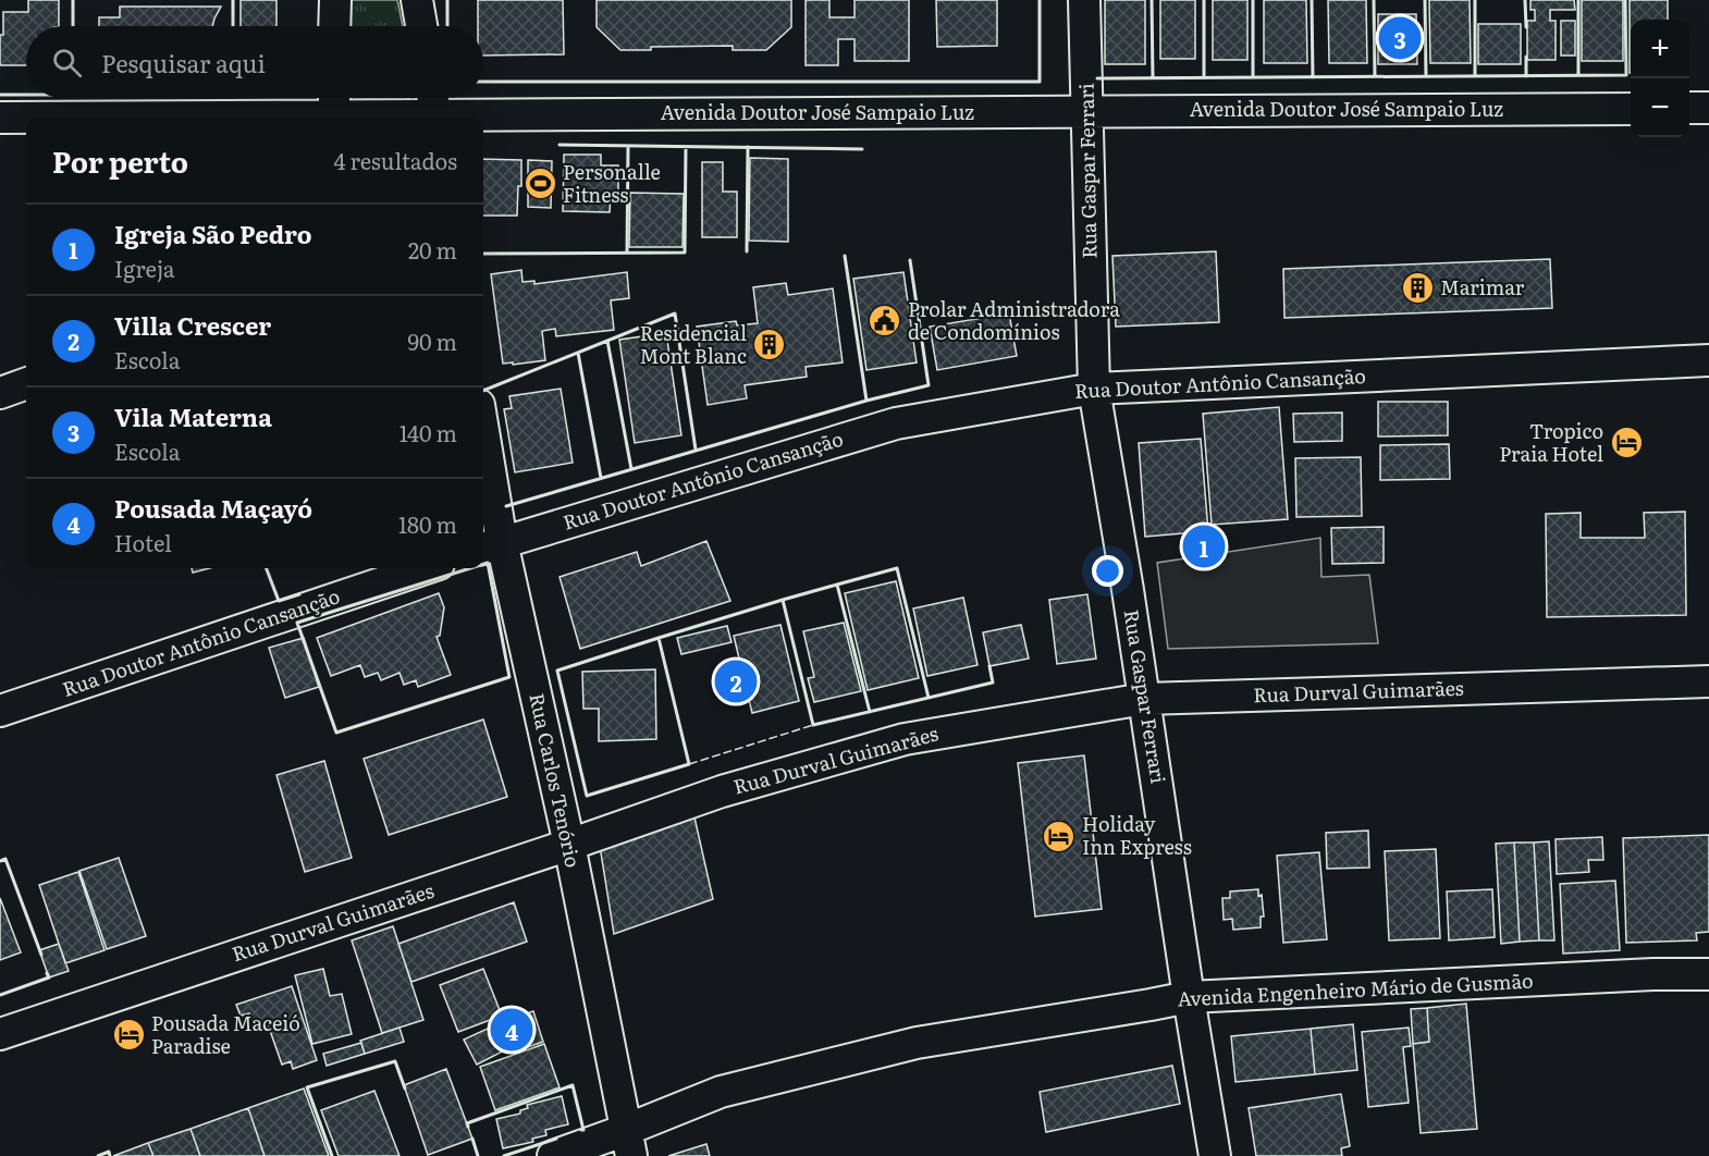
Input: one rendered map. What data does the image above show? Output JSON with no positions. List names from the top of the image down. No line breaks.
{"streets":{"street":["Avenida Doutor José Sampaio Luz","Rua Gaspar Ferrari","Rua Doutor Antônio Cansanção","Rua Durval Guimarães","Rua Carlos Tenório","Avenida Engenheiro Mário de Gusmão"]},"crossings":[["Avenida Doutor José Sampaio Luz","Rua Gaspar Ferrari"],["Rua Gaspar Ferrari","Rua Doutor Antônio Cansanção"],["Rua Gaspar Ferrari","Rua Durval Guimarães"],["Rua Gaspar Ferrari","Avenida Engenheiro Mário de Gusmão"],["Rua Doutor Antônio Cansanção","Rua Carlos Tenório"],["Rua Durval Guimarães","Rua Carlos Tenório"],["Rua Carlos Tenório","Avenida Engenheiro Mário de Gusmão"]],"places":{"sports":["Personalle Fitness"],"building":["Marimar","Residencial Mont Blanc"],"public building":["Prolar Administradora de Condomínios"],"hotel":["Tropico Praia Hotel","Holiday Inn Express","Pousada Maceió Paradise"]},"page":{"pins":["3","1","2","4"],"map_buttons":["+","−"],"search":"Pesquisar aqui","heading":["Por perto","4 resultados"],"list":[{"mark":"1","name":"Igreja São Pedro","note":"Igreja","value":"20 m"},{"mark":"2","name":"Villa Crescer","note":"Escola","value":"90 m"},{"mark":"3","name":"Vila Materna","note":"Escola","value":"140 m"},{"mark":"4","name":"Pousada Maçayó","note":"Hotel","value":"180 m"}]}}
